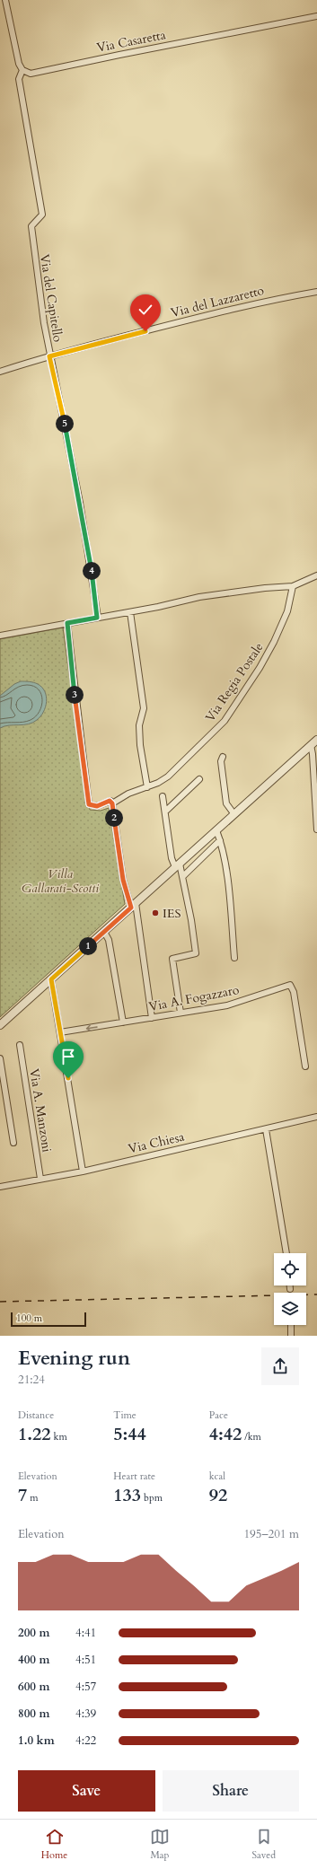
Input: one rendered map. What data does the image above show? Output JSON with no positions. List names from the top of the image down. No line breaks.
{"streets":{"street":["Via Casaretta","Via del Capitello","Via del Lazzaretto","Via Regia Postale","Via A. Fogazzaro","Via A. Manzoni","Via Chiesa"]},"crossings":[["Via Casaretta","Via del Capitello"],["Via del Capitello","Via del Lazzaretto"],["Via A. Manzoni","Via Chiesa"]],"parks":["Villa Gallarati-Scotti"],"places":["IES"],"scale_bar":"100 m","page":{"pins":["5","4","3","2","1"],"scale":"100 m","heading":["Evening run","21:24"],"stats":[["Distance","1.22 km"],["Time","5:44"],["Pace","4:42 /km"],["Elevation","7 m"],["Heart rate","133 bpm"],["kcal","92"]],"chart":["Elevation","195–201 m"],"list":[{"name":"200 m","note":"4:41"},{"name":"400 m","note":"4:51"},{"name":"600 m","note":"4:57"},{"name":"800 m","note":"4:39"},{"name":"1.0 km","note":"4:22"}],"buttons":["Save","Share"],"tabs":["Home","Map","Saved"]}}
